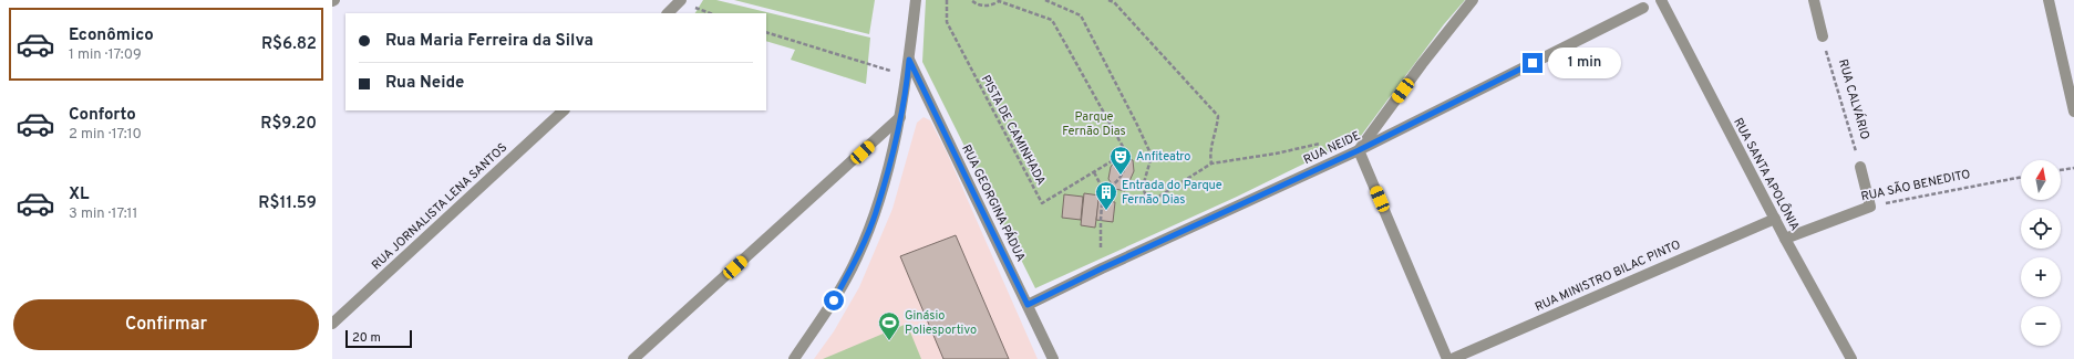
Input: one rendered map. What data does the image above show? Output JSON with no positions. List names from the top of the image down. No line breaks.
{"streets":{"street":["RUA NEIDE","RUA SANTA APOLÔNIA","RUA SÃO BENEDITO","RUA GEORGINA PÁDUA","RUA JORNALISTA LENA SANTOS","RUA MINISTRO BILAC PINTO"],"path":["RUA CALVÁRIO","PISTA DE CAMINHADA"]},"crossings":[["RUA NEIDE","RUA GEORGINA PÁDUA"],["RUA SANTA APOLÔNIA","RUA SÃO BENEDITO"],["RUA SANTA APOLÔNIA","RUA MINISTRO BILAC PINTO"]],"parks":["Parque Fernão Dias"],"places":{"theatre":["Anfiteatro"],"building":["Entrada do Parque Fernão Dias"],"sports":["Ginásio Poliesportivo"]},"scale_bar":"20 m","north":"top","page":{"list":[{"name":"Econômico","note":"1 min · 17:09","value":"R$6.82"},{"name":"Conforto","note":"2 min · 17:10","value":"R$9.20"},{"name":"XL","note":"3 min · 17:11","value":"R$11.59"}],"banner":["Rua Maria Ferreira da Silva","Rua Neide"],"bubble":"1 min","map_buttons":["+","−"],"buttons":"Confirmar","scale":"20 m"}}
